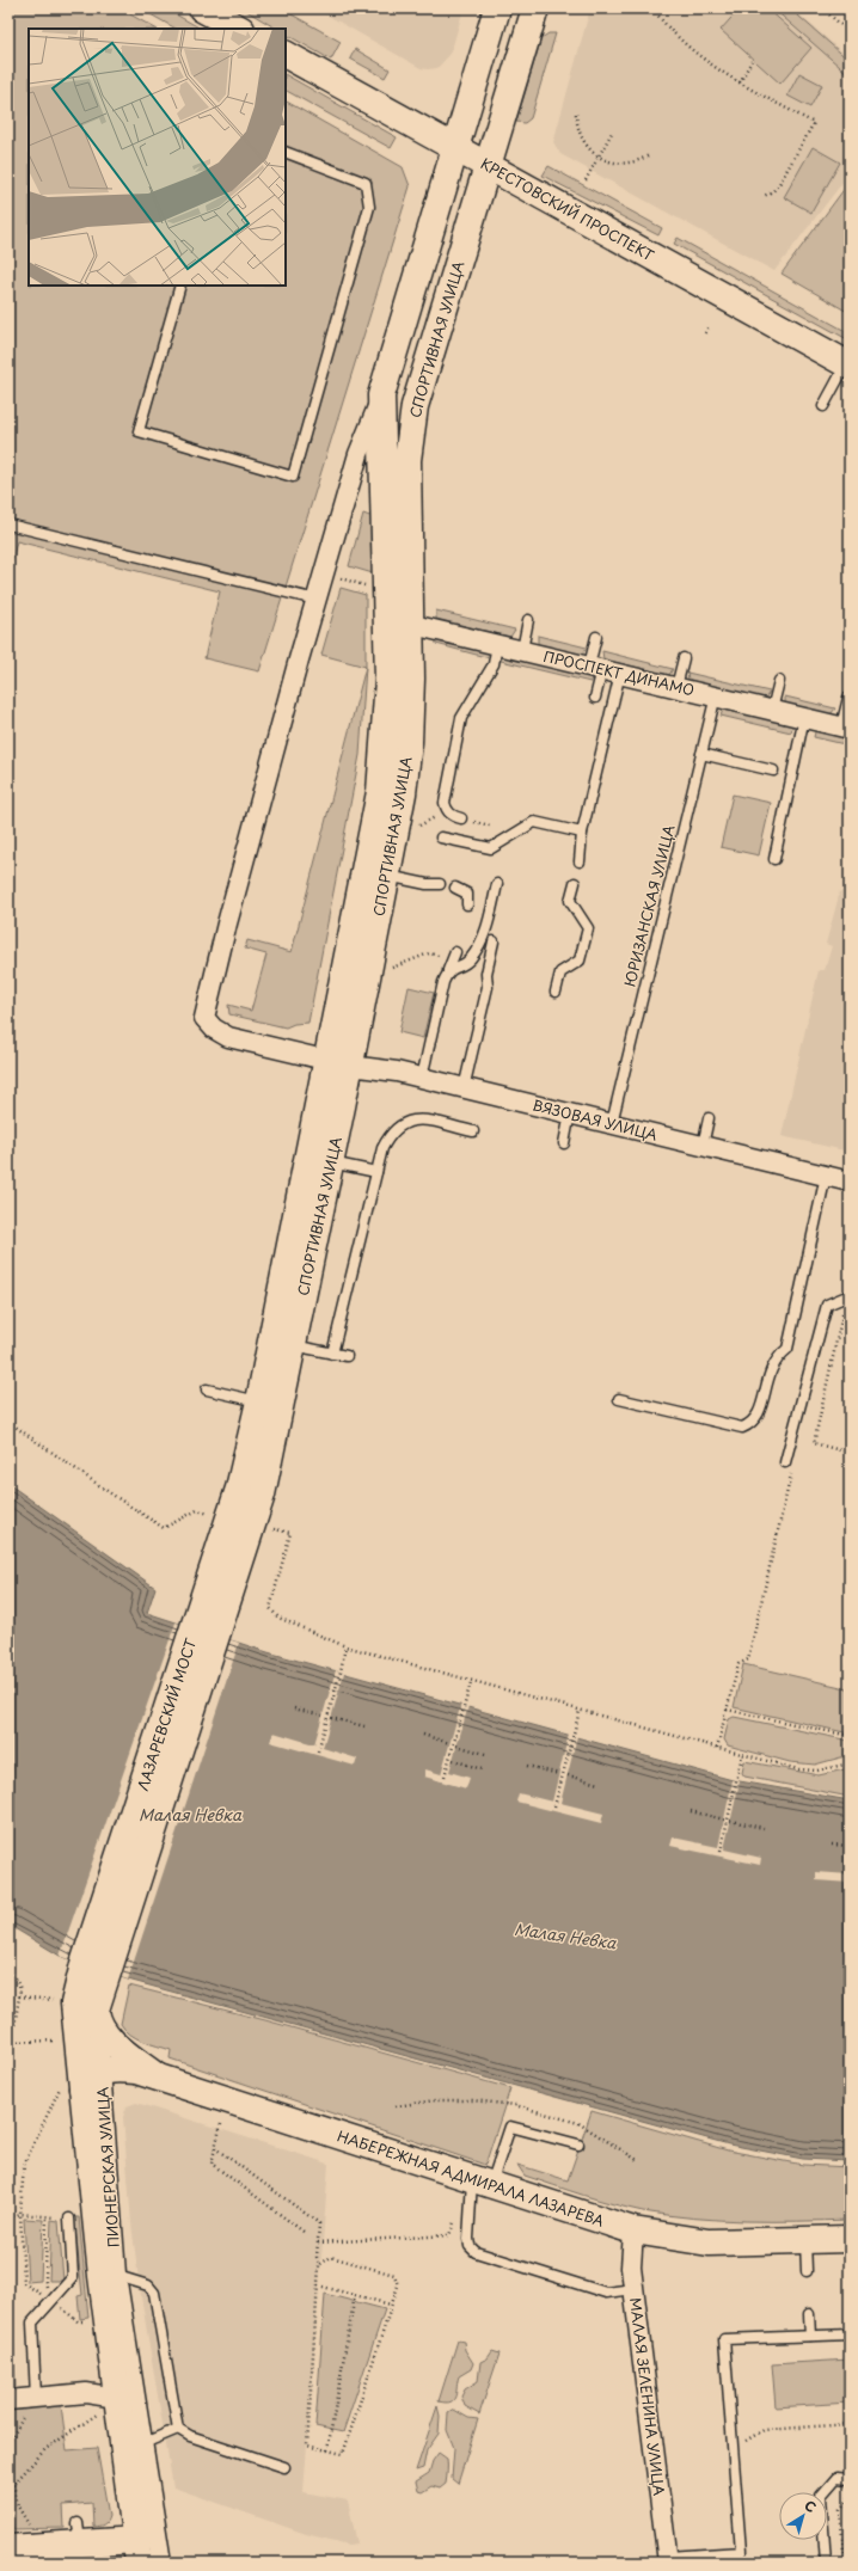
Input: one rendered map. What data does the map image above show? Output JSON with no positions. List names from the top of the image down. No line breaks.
{"streets":{"street":["КРЕСТОВСКИЙ ПРОСПЕКТ","СПОРТИВНАЯ УЛИЦА","ПРОСПЕКТ ДИНАМО","ВЯЗОВАЯ УЛИЦА","ЛАЗАРЕВСКИЙ МОСТ","ПИОНЕРСКАЯ УЛИЦА","НАБЕРЕЖНАЯ АДМИРАЛА ЛАЗАРЕВА","МАЛАЯ ЗЕЛЕНИНА УЛИЦА"],"lane":["ЮРИЗАНСКАЯ УЛИЦА"]},"crossings":[["КРЕСТОВСКИЙ ПРОСПЕКТ","СПОРТИВНАЯ УЛИЦА"],["СПОРТИВНАЯ УЛИЦА","ПРОСПЕКТ ДИНАМО"],["СПОРТИВНАЯ УЛИЦА","ВЯЗОВАЯ УЛИЦА"],["СПОРТИВНАЯ УЛИЦА","ЛАЗАРЕВСКИЙ МОСТ"],["ПРОСПЕКТ ДИНАМО","ЮРИЗАНСКАЯ УЛИЦА"],["ЮРИЗАНСКАЯ УЛИЦА","ВЯЗОВАЯ УЛИЦА"],["ПИОНЕРСКАЯ УЛИЦА","НАБЕРЕЖНАЯ АДМИРАЛА ЛАЗАРЕВА"],["НАБЕРЕЖНАЯ АДМИРАЛА ЛАЗАРЕВА","МАЛАЯ ЗЕЛЕНИНА УЛИЦА"]],"water":["Малая Невка"],"north":"top right"}
